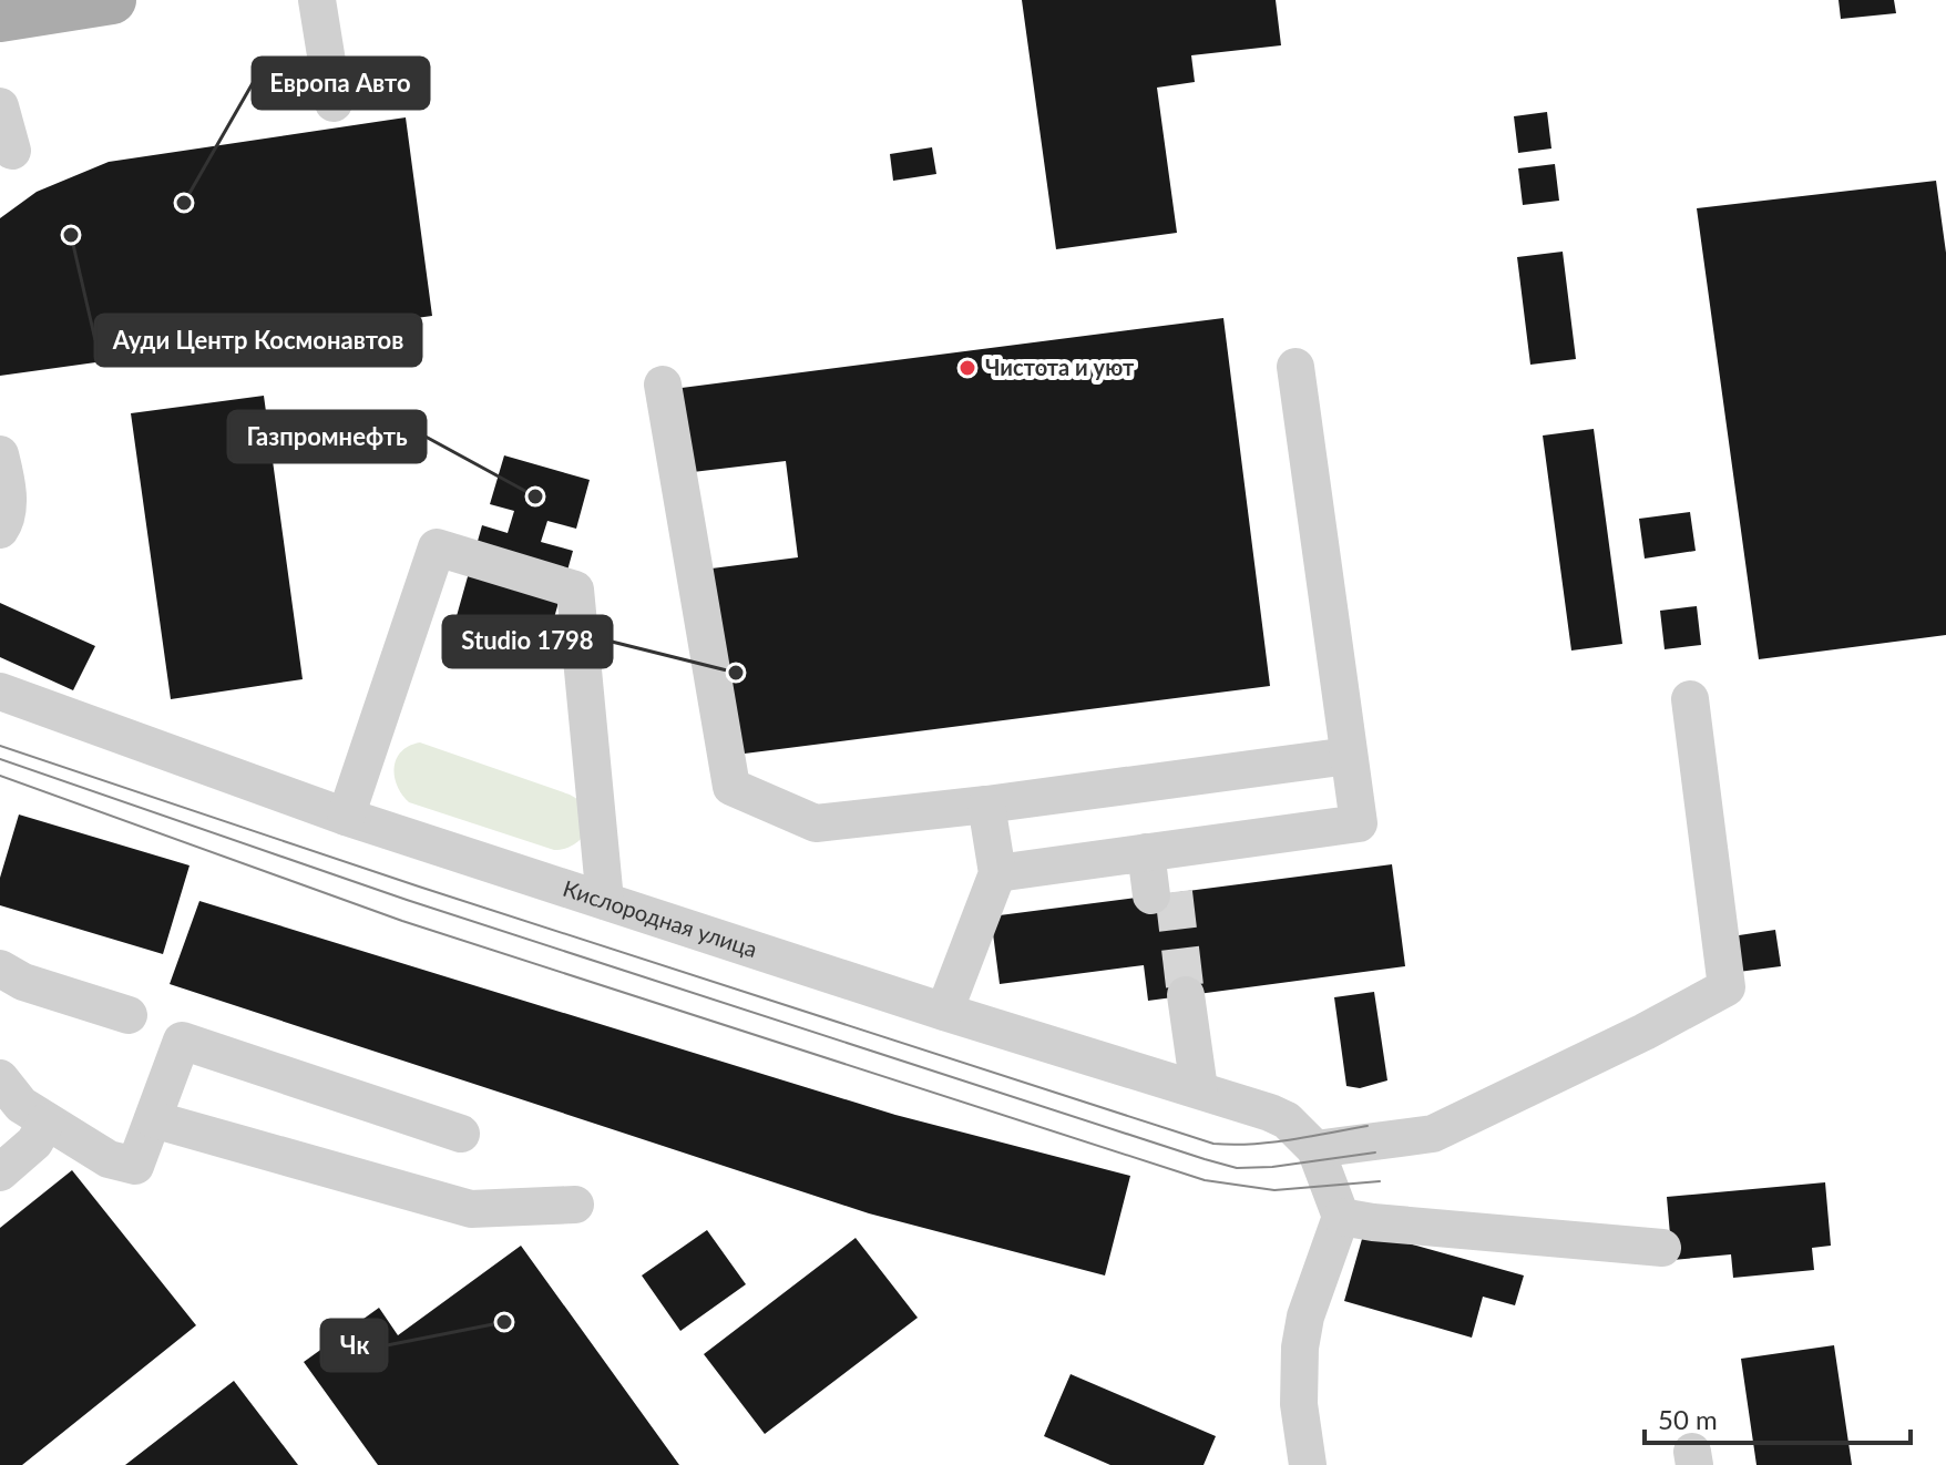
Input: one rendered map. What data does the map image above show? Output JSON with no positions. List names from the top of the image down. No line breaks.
{"streets":{"street":["Кислородная улица"]},"places":["Европа Авто","Ауди Центр Космонавтов","Чистота и уют","Газпромнефть","Studio 1798","Чк"],"scale_bar":"50 m"}
